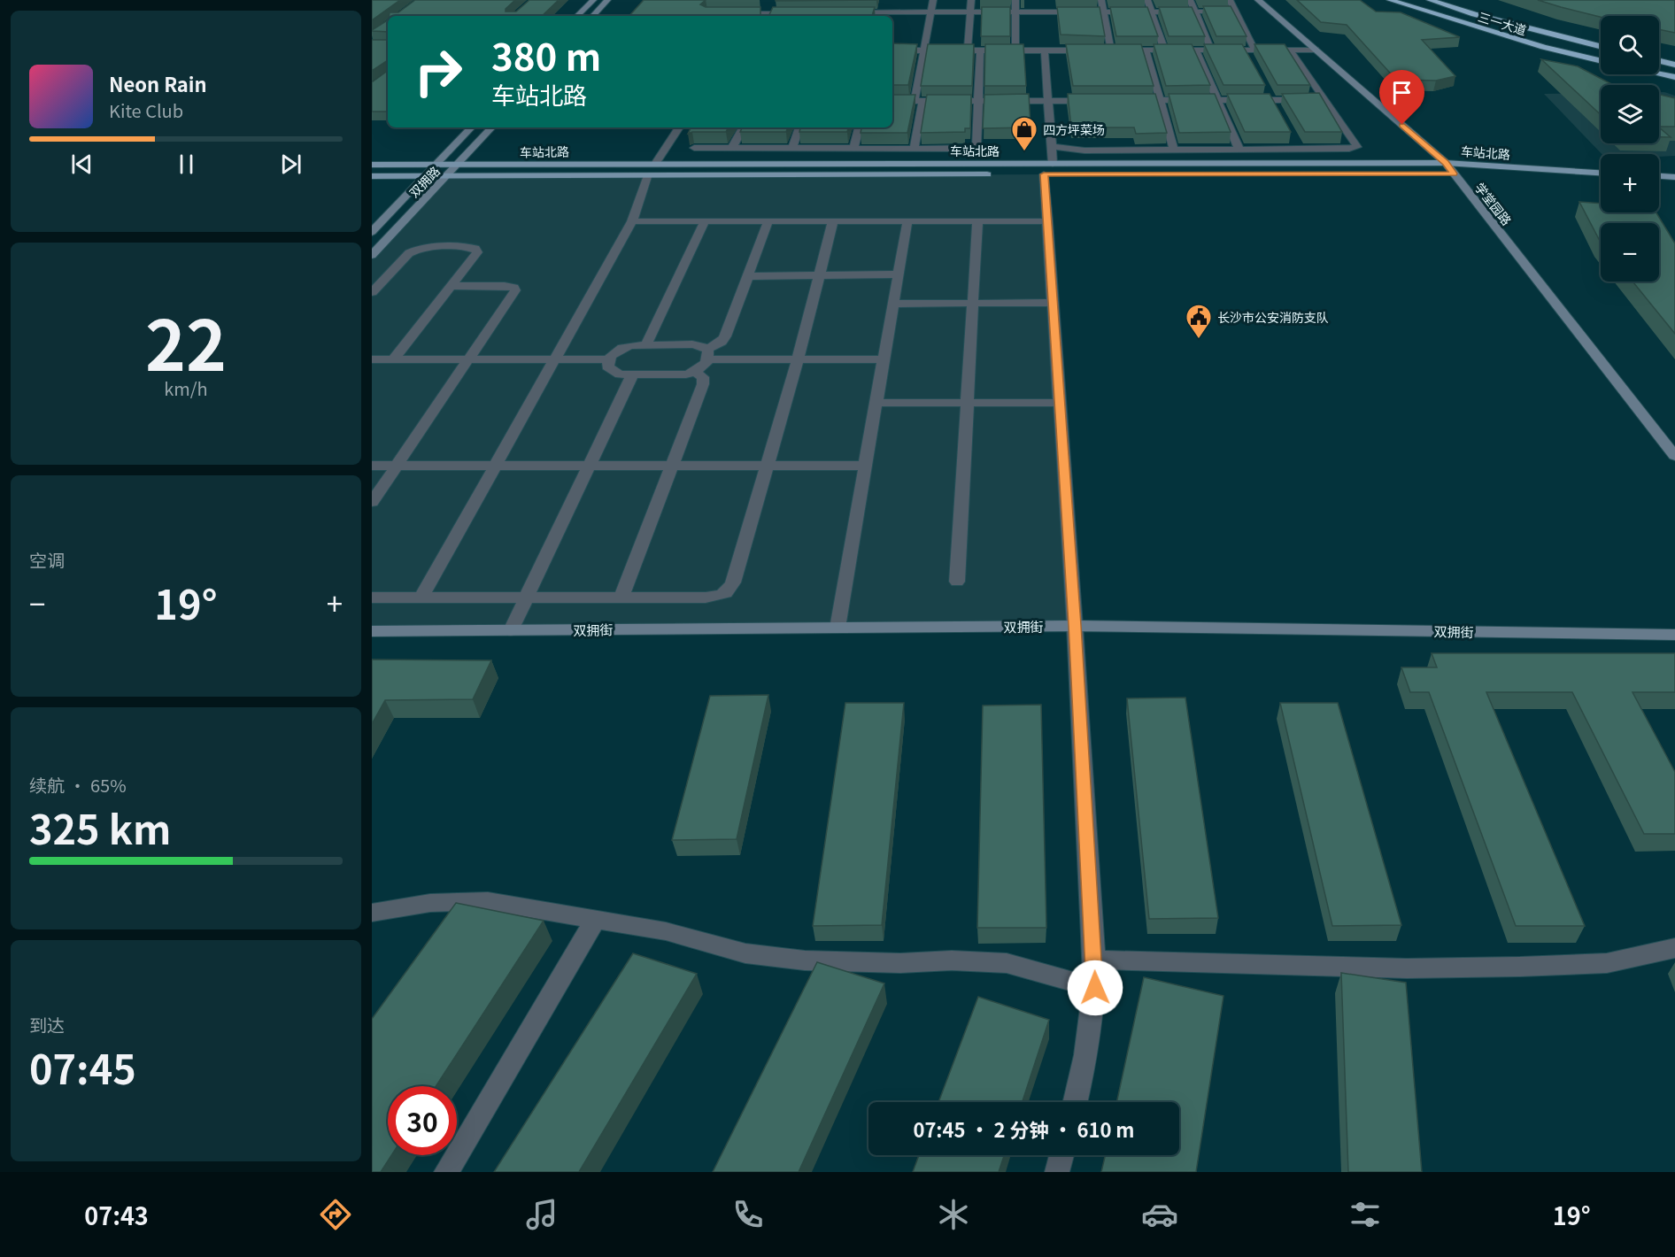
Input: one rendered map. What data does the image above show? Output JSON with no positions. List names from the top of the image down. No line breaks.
{"streets":{"highway":["三一大道"],"main road":["车站北路"],"street":["双拥路","学堂园路","双拥街"]},"crossings":[["车站北路","双拥路"],["车站北路","学堂园路"]],"places":{"shop":["四方坪菜场"],"public building":["长沙市公安消防支队"]},"page":{"map_buttons":["+","−"],"turn":["380 m","车站北路"],"song":["Neon Rain","Kite Club"],"tile":[["22","km/h"],"空调",["续航 · 65%","325 km"],["到达","07:45"]],"heat":["−","19°","+"],"limit":"30","trip":"07:45 · 2 分钟 · 610 m","tabs":["07:43","19°"]}}
